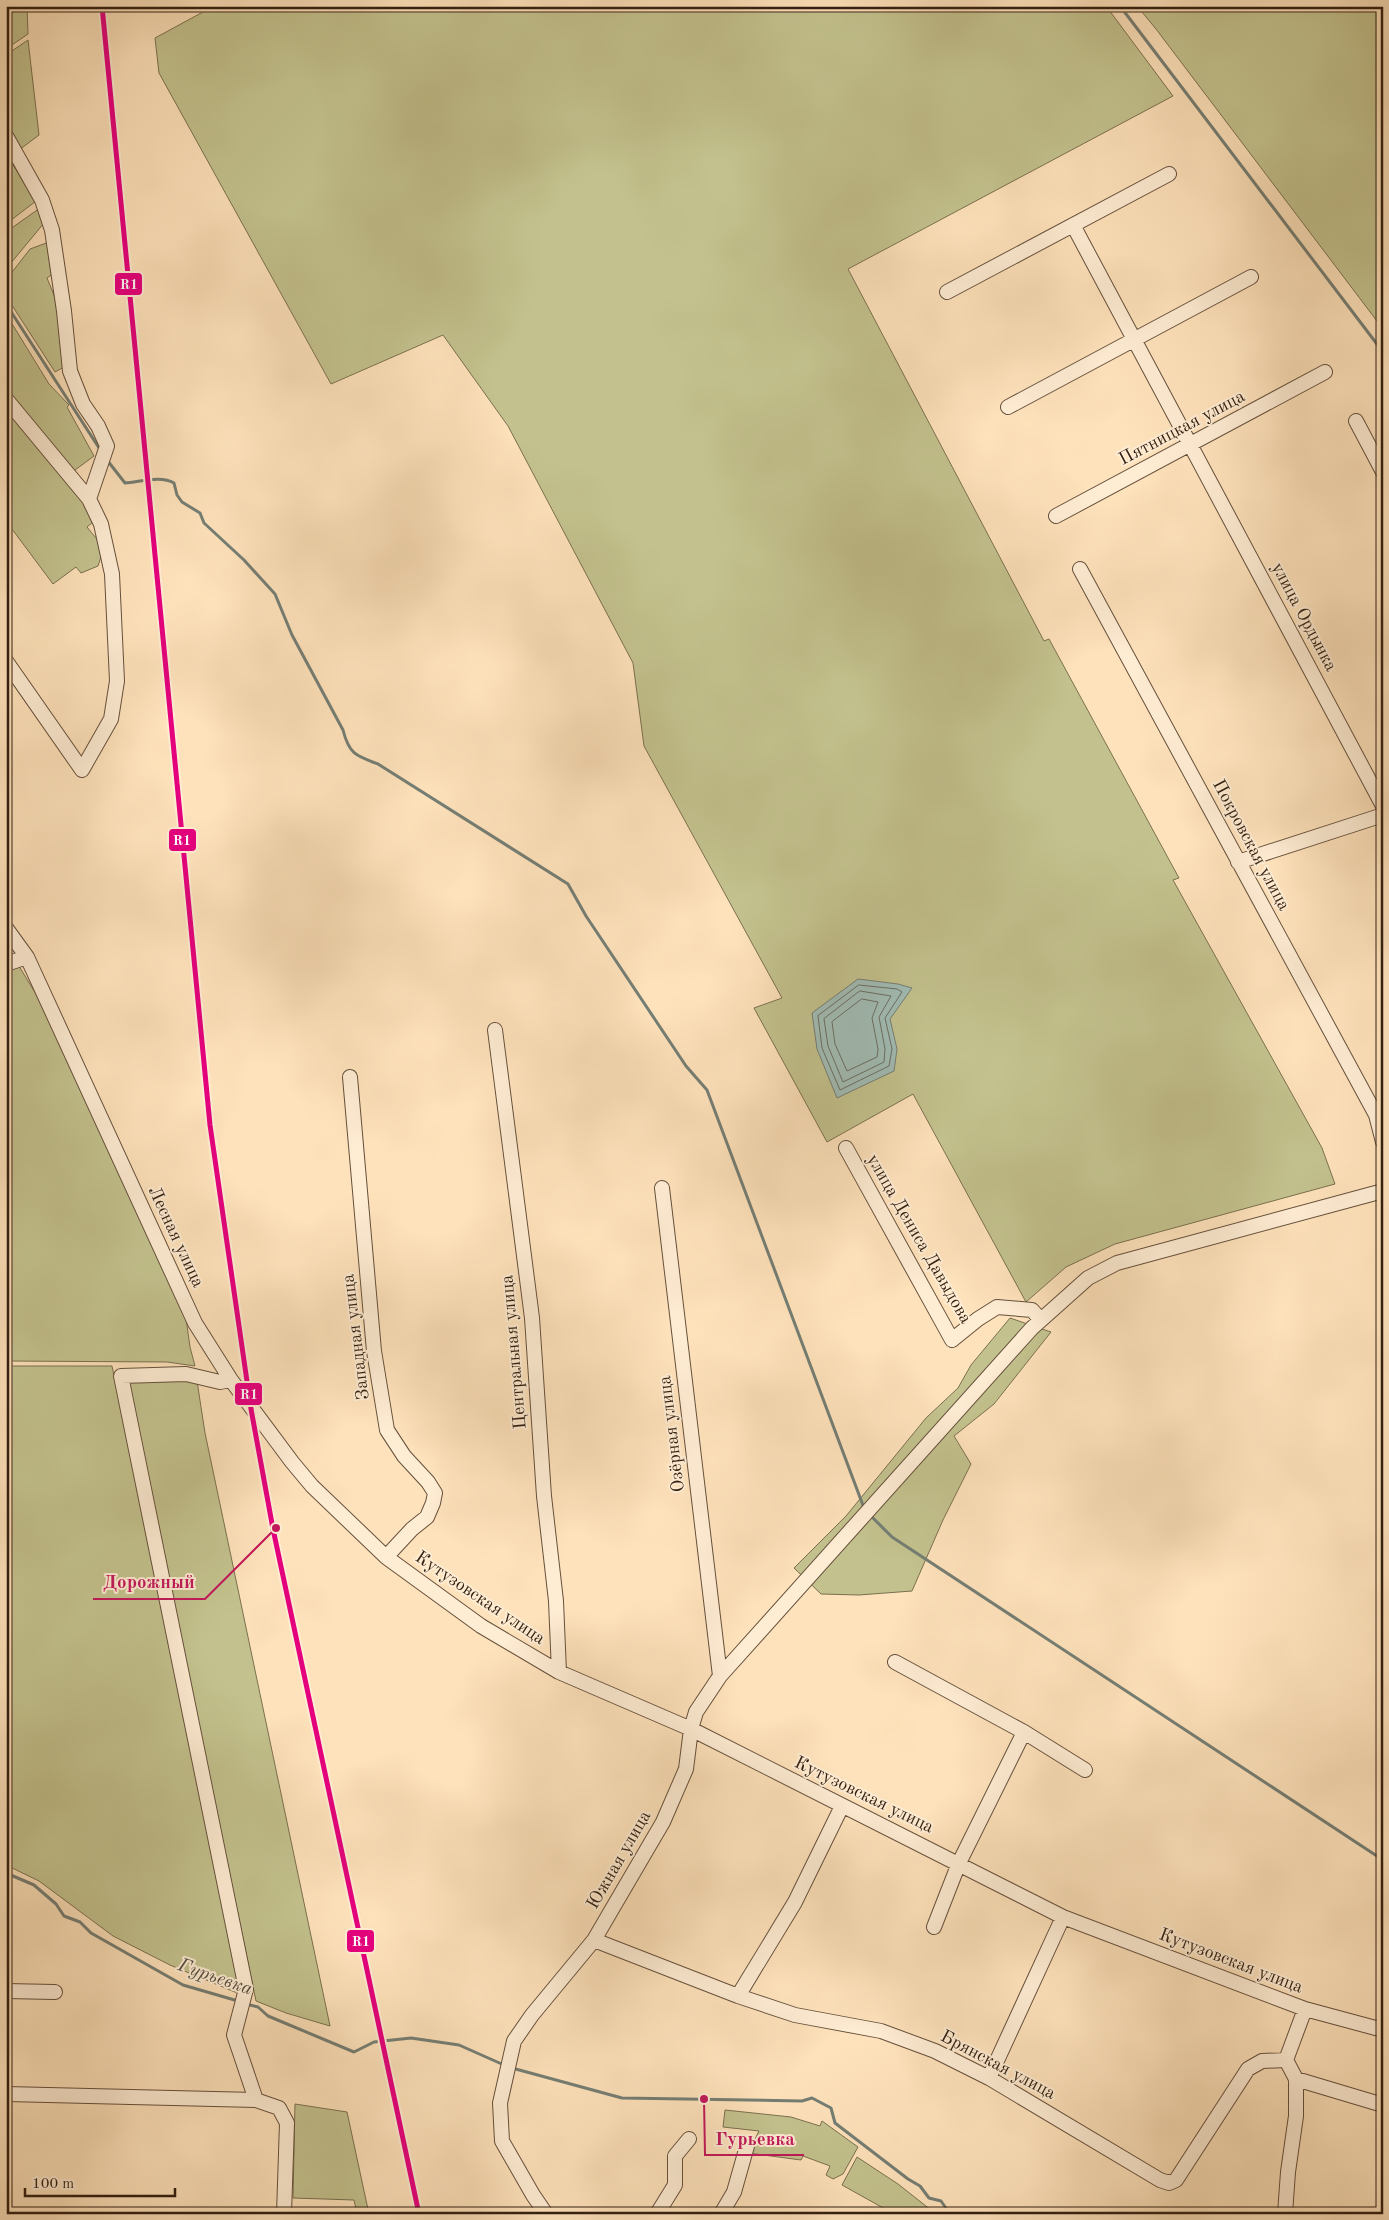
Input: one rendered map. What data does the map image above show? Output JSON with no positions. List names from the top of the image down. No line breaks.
{"streets":{"street":["Пятницкая улица","улица Ордынка","Покровская улица","Лесная улица","улица Дениса Давыдова","Западная улица","Центральная улица","Озёрная улица","Кутузовская улица","Южная улица","Брянская улица"]},"crossings":[["Пятницкая улица","улица Ордынка"],["Лесная улица","Кутузовская улица"],["улица Дениса Давыдова","Южная улица"],["Западная улица","Кутузовская улица"],["Центральная улица","Кутузовская улица"],["Озёрная улица","Южная улица"],["Кутузовская улица","Южная улица"],["Южная улица","Брянская улица"]],"water":["Гурьевка"],"places":["Дорожный","Гурьевка"],"lines":["transit line R1"],"scale_bar":"100 m"}
